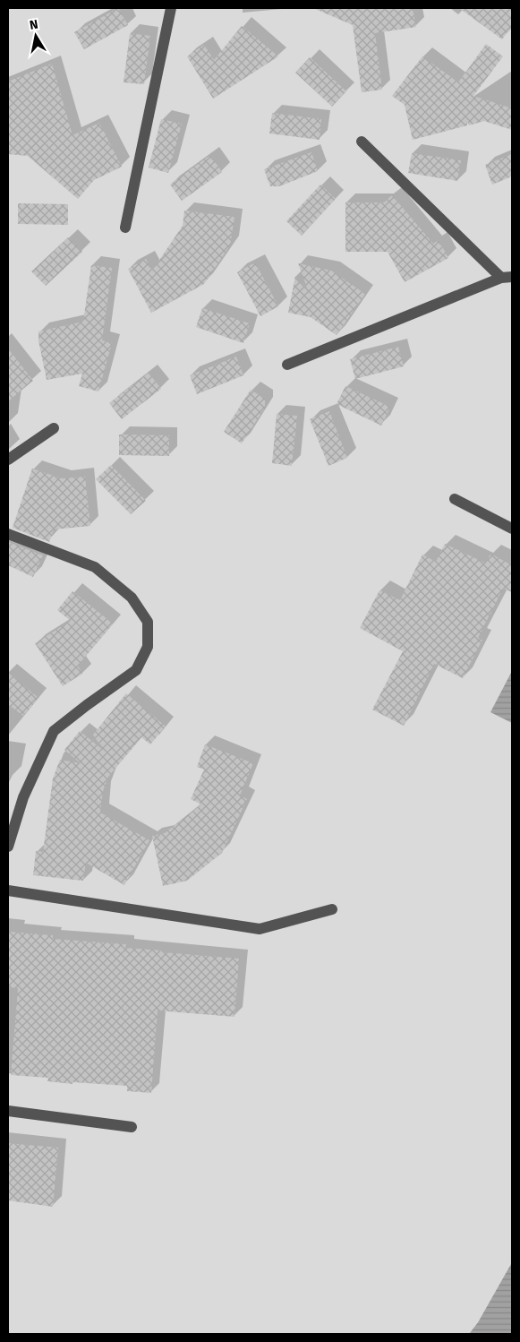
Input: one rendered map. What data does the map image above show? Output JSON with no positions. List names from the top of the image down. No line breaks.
{"north":"top"}
